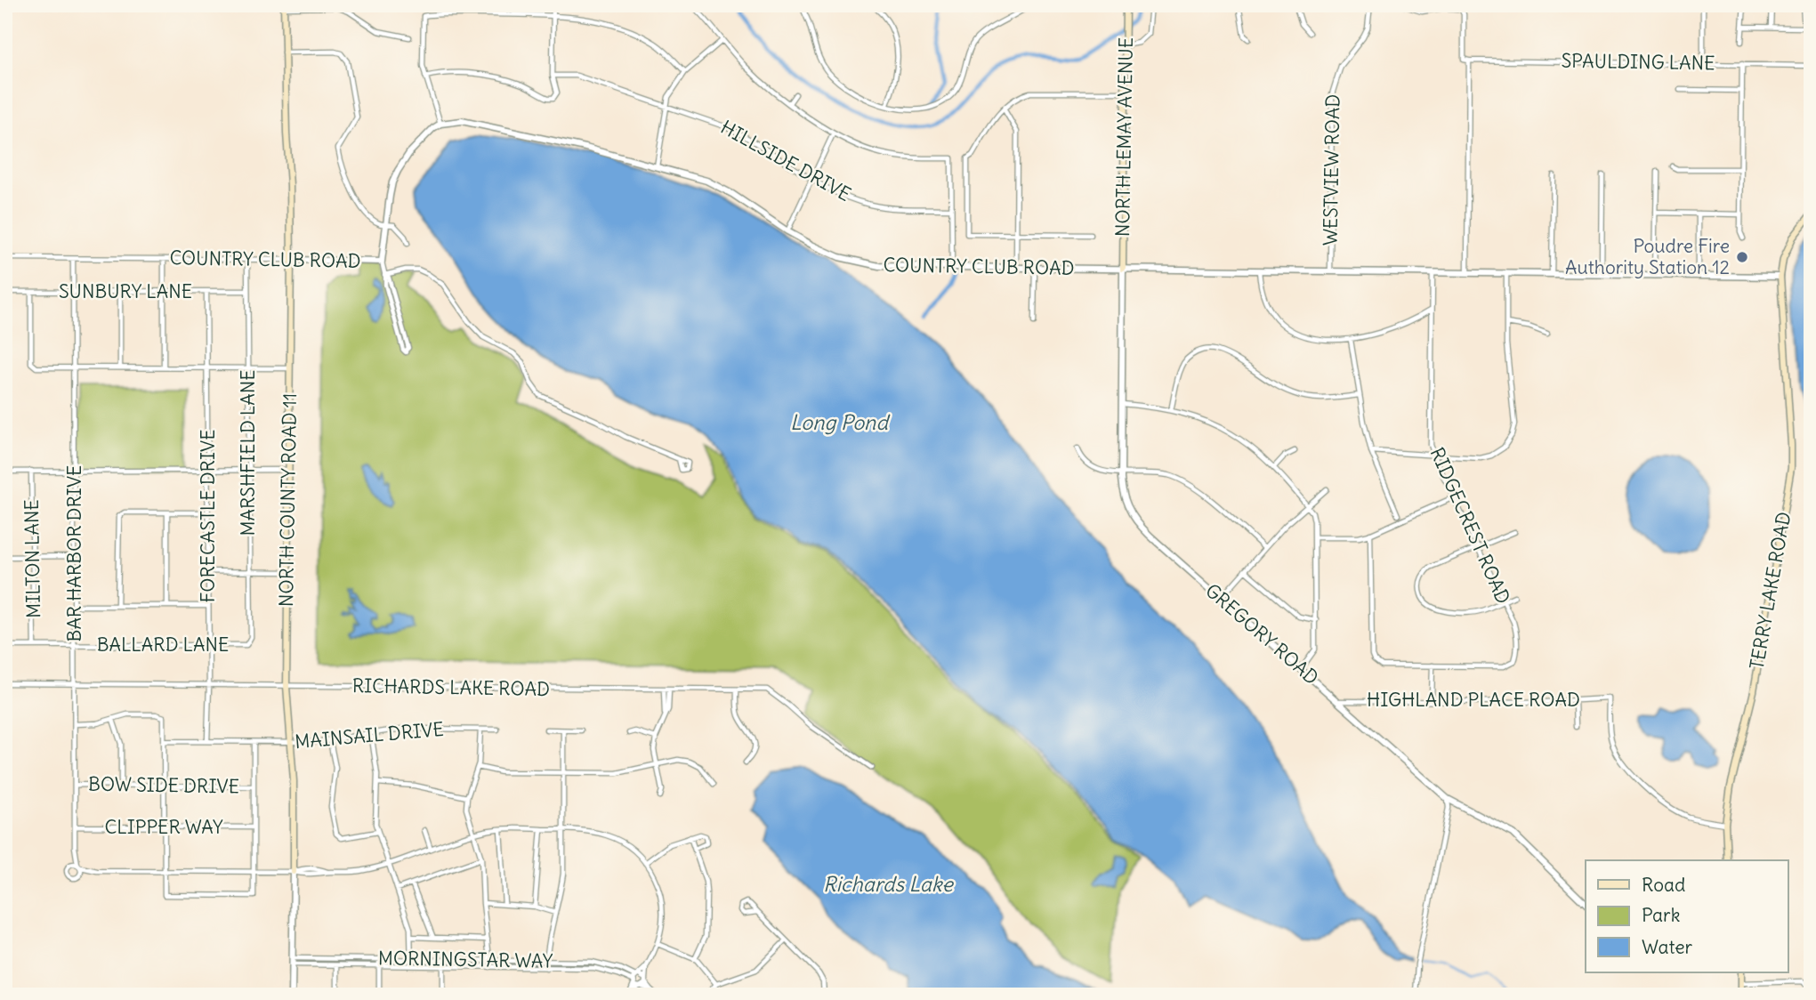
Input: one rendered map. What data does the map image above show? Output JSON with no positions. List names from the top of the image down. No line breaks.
{"streets":{"main road":["NORTH LEMAY AVENUE","NORTH COUNTY ROAD 11","TERRY LAKE ROAD"],"street":["SPAULDING LANE","HILLSIDE DRIVE","WESTVIEW ROAD","COUNTRY CLUB ROAD","SUNBURY LANE","MARSHFIELD LANE","FORECASTLE DRIVE","RIDGECREST ROAD","BAR HARBOR DRIVE","MILTON LANE","GREGORY ROAD","BALLARD LANE","RICHARDS LAKE ROAD","HIGHLAND PLACE ROAD","MAINSAIL DRIVE","BOW SIDE DRIVE","CLIPPER WAY","MORNINGSTAR WAY"]},"crossings":[["NORTH LEMAY AVENUE","COUNTRY CLUB ROAD"],["NORTH LEMAY AVENUE","GREGORY ROAD"],["WESTVIEW ROAD","COUNTRY CLUB ROAD"],["COUNTRY CLUB ROAD","MARSHFIELD LANE"],["COUNTRY CLUB ROAD","NORTH COUNTY ROAD 11"],["COUNTRY CLUB ROAD","RIDGECREST ROAD"],["COUNTRY CLUB ROAD","BAR HARBOR DRIVE"],["COUNTRY CLUB ROAD","TERRY LAKE ROAD"],["COUNTRY CLUB ROAD","GREGORY ROAD"],["SUNBURY LANE","MARSHFIELD LANE"],["SUNBURY LANE","FORECASTLE DRIVE"],["SUNBURY LANE","BAR HARBOR DRIVE"],["MARSHFIELD LANE","BALLARD LANE"],["NORTH COUNTY ROAD 11","RICHARDS LAKE ROAD"],["NORTH COUNTY ROAD 11","MAINSAIL DRIVE"],["NORTH COUNTY ROAD 11","MORNINGSTAR WAY"],["FORECASTLE DRIVE","BALLARD LANE"],["FORECASTLE DRIVE","RICHARDS LAKE ROAD"],["FORECASTLE DRIVE","MAINSAIL DRIVE"],["BAR HARBOR DRIVE","BALLARD LANE"],["BAR HARBOR DRIVE","RICHARDS LAKE ROAD"],["BAR HARBOR DRIVE","BOW SIDE DRIVE"],["BAR HARBOR DRIVE","CLIPPER WAY"],["MILTON LANE","BALLARD LANE"],["TERRY LAKE ROAD","HIGHLAND PLACE ROAD"],["GREGORY ROAD","HIGHLAND PLACE ROAD"]],"water":["Long Pond","Richards Lake"],"places":["Poudre Fire Authority Station 12"],"legend":["Road","Park","Water"]}
